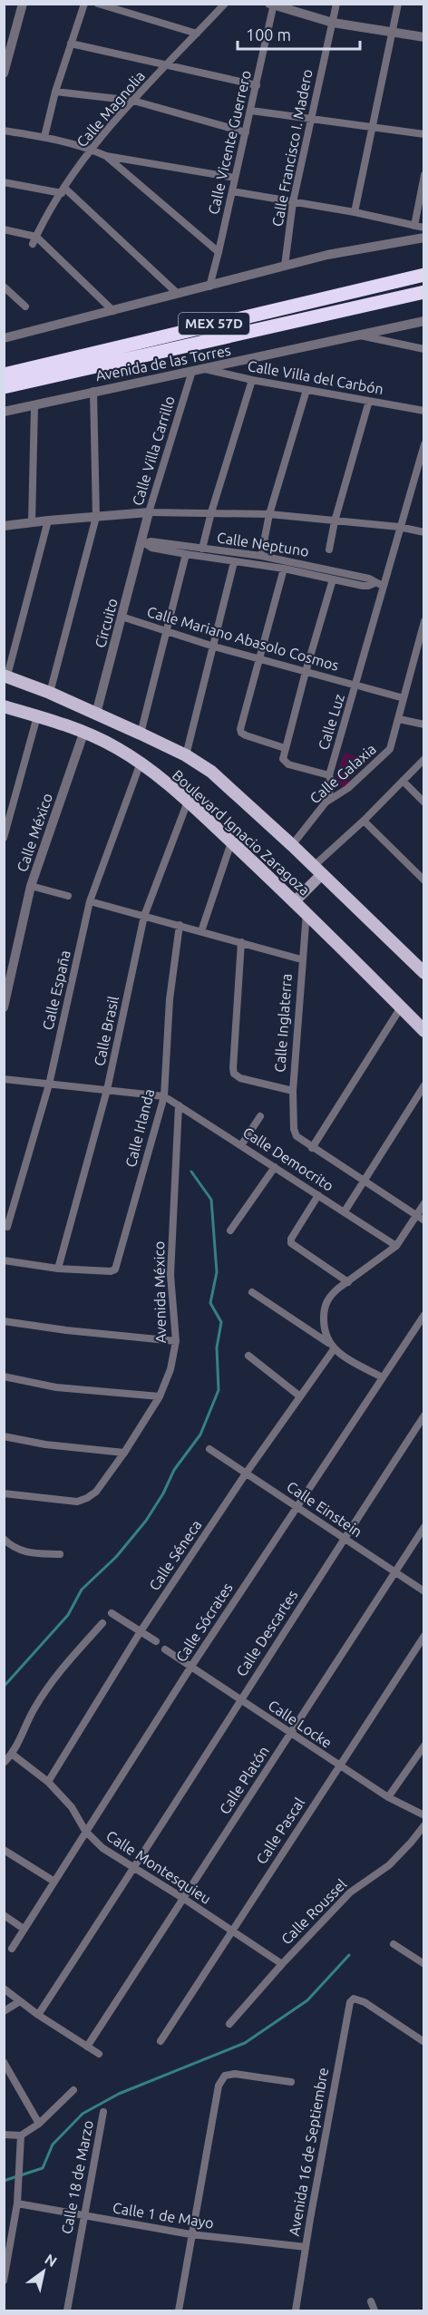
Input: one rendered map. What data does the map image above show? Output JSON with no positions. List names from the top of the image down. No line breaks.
{"streets":{"highway":["MEX 57D"],"main road":["Boulevard Ignacio Zaragoza"],"street":["Calle Magnolia","Calle Vicente Guerrero","Calle Francisco I. Madero","Avenida de las Torres","Calle Villa del Carbón","Calle Villa Carrillo","Calle Neptuno","Circuito","Calle Mariano Abasolo Cosmos","Calle Luz","Calle Galaxia","Calle México","Calle España","Calle Inglaterra","Calle Brasil","Calle Irlanda","Calle Democrito","Avenida México","Calle Einstein","Calle Séneca","Calle Sócrates","Calle Descartes","Calle Locke","Calle Platón","Calle Pascal","Calle Montesquieu","Calle Roussel","Avenida 16 de Septiembre","Calle 18 de Marzo","Calle 1 de Mayo"]},"crossings":[["Avenida de las Torres","Calle Villa del Carbón"],["Avenida de las Torres","Calle Villa Carrillo"],["Calle Villa Carrillo","Calle Neptuno"],["Calle Villa Carrillo","Circuito"],["Calle Neptuno","Circuito"],["Calle Neptuno","Calle Luz"],["Circuito","Calle Mariano Abasolo Cosmos"],["Circuito","Boulevard Ignacio Zaragoza"],["Calle Mariano Abasolo Cosmos","Calle Luz"],["Calle Mariano Abasolo Cosmos","Calle Galaxia"],["Calle Luz","Calle Galaxia"],["Calle Galaxia","Boulevard Ignacio Zaragoza"],["Calle México","Boulevard Ignacio Zaragoza"],["Boulevard Ignacio Zaragoza","Calle España"],["Boulevard Ignacio Zaragoza","Calle Inglaterra"],["Boulevard Ignacio Zaragoza","Calle Brasil"],["Calle Brasil","Calle Irlanda"],["Calle Irlanda","Calle Democrito"],["Calle Democrito","Avenida México"],["Calle Einstein","Calle Séneca"],["Calle Einstein","Calle Sócrates"],["Calle Einstein","Calle Descartes"],["Calle Einstein","Calle Platón"],["Calle Séneca","Calle Montesquieu"],["Calle Sócrates","Calle Locke"],["Calle Sócrates","Calle Montesquieu"],["Calle Descartes","Calle Locke"],["Calle Descartes","Calle Montesquieu"],["Calle Locke","Calle Platón"],["Calle Locke","Calle Pascal"],["Calle Platón","Calle Montesquieu"],["Calle Pascal","Calle Montesquieu"],["Calle Montesquieu","Calle Roussel"],["Avenida 16 de Septiembre","Calle 1 de Mayo"],["Calle 18 de Marzo","Calle 1 de Mayo"]],"scale_bar":"100 m","north":"top right"}
